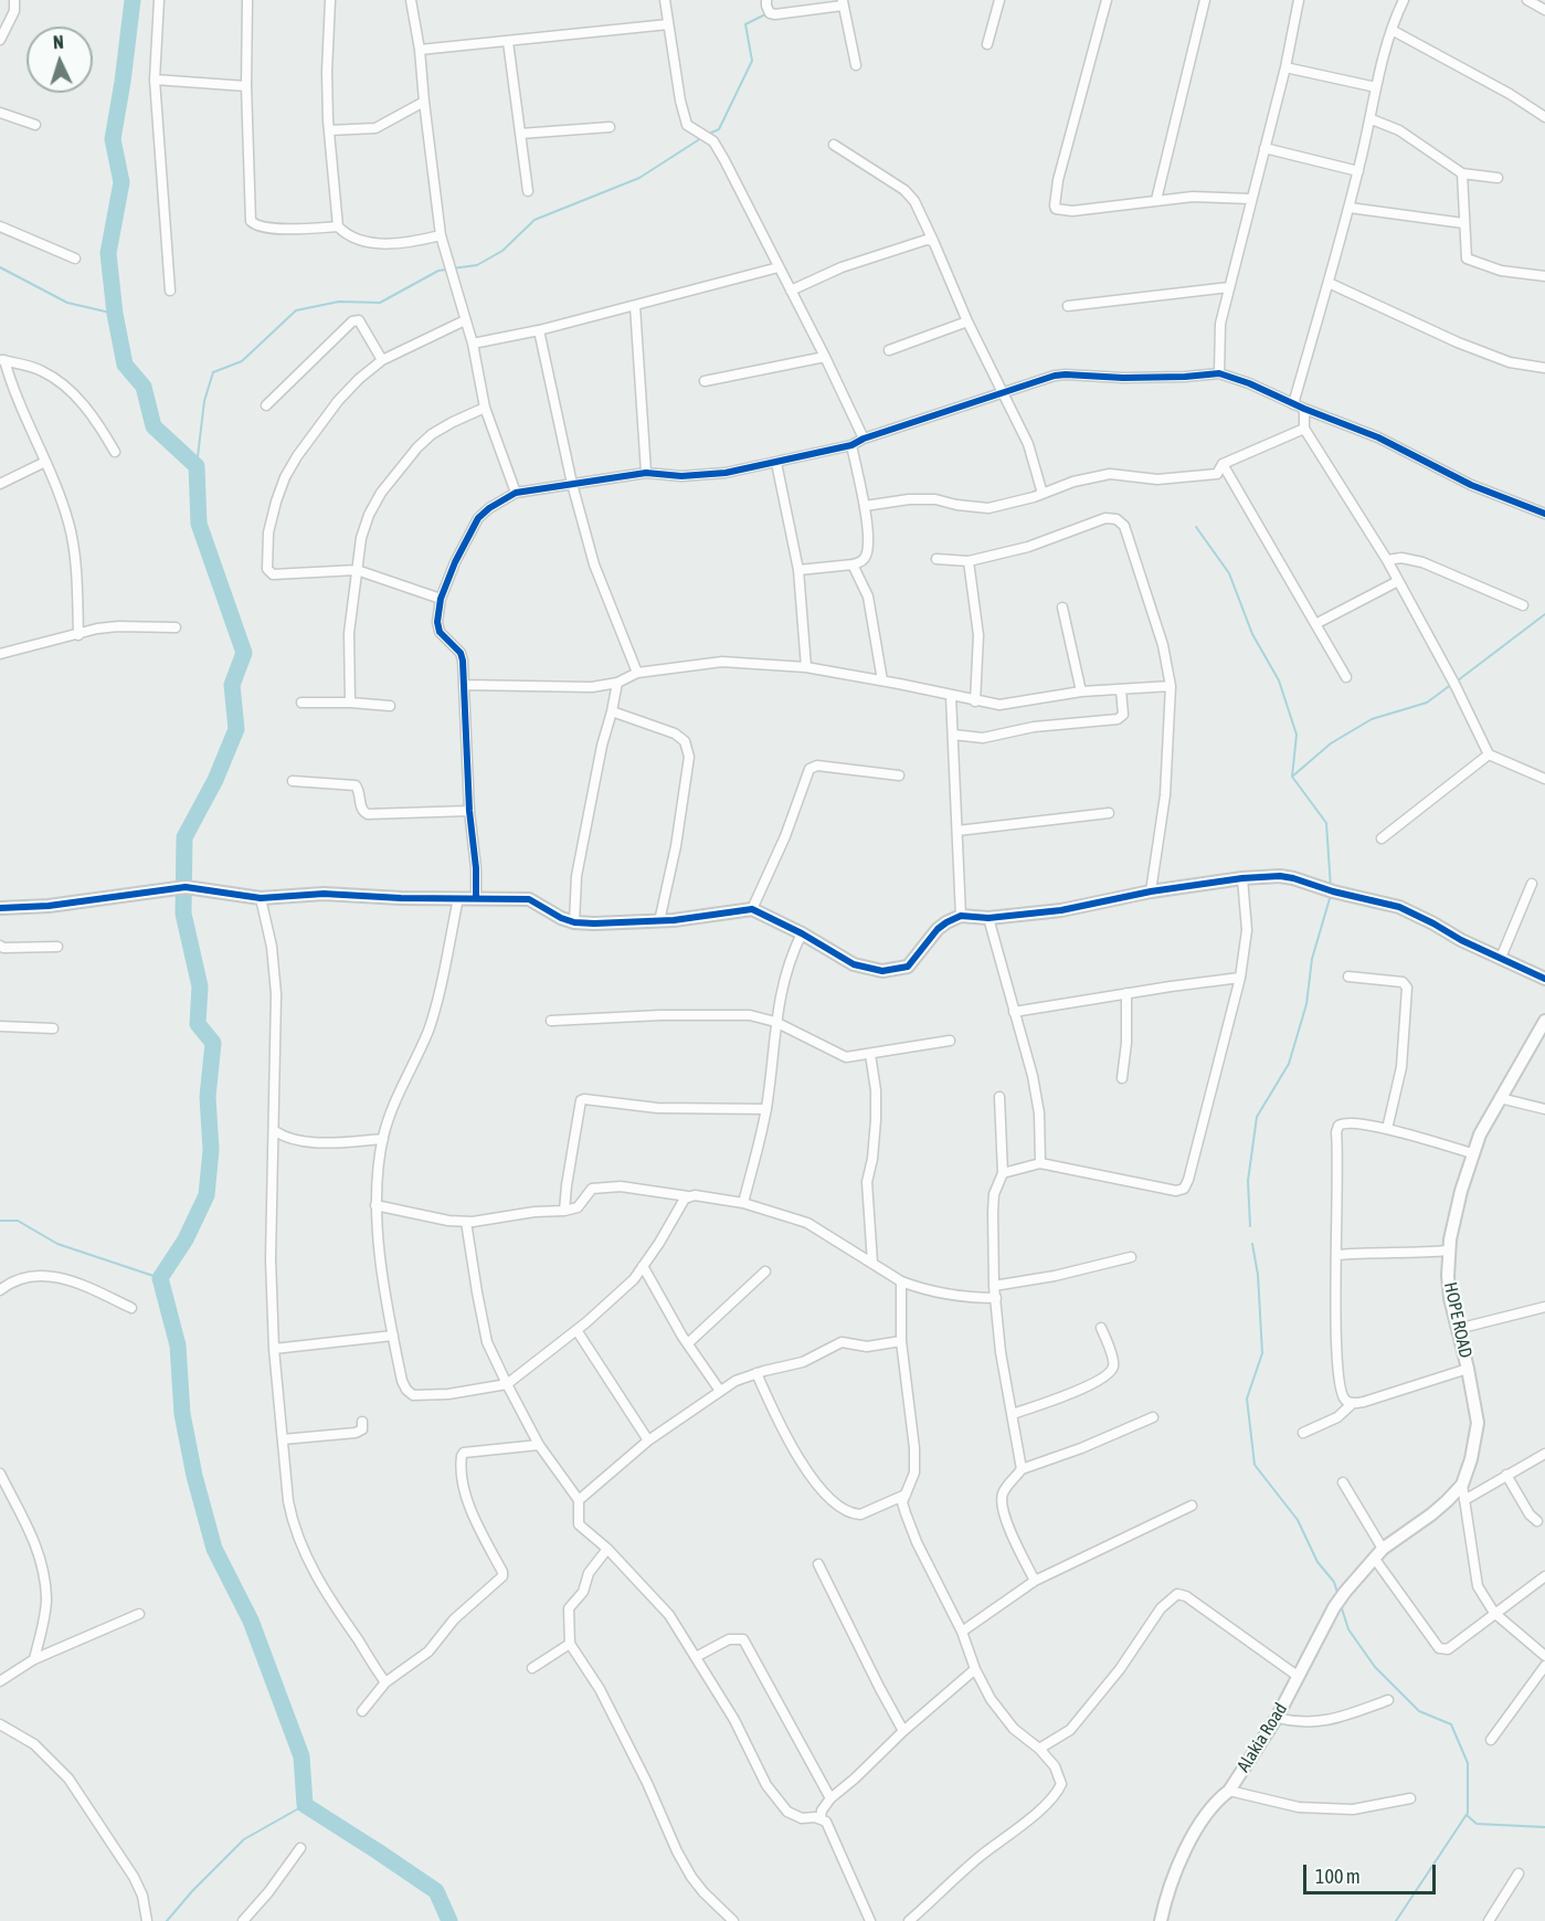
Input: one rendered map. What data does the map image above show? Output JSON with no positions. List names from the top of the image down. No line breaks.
{"streets":{"street":["HOPE ROAD","Alakia Road"]},"crossings":[["HOPE ROAD","Alakia Road"]],"scale_bar":"100 m","north":"top"}
